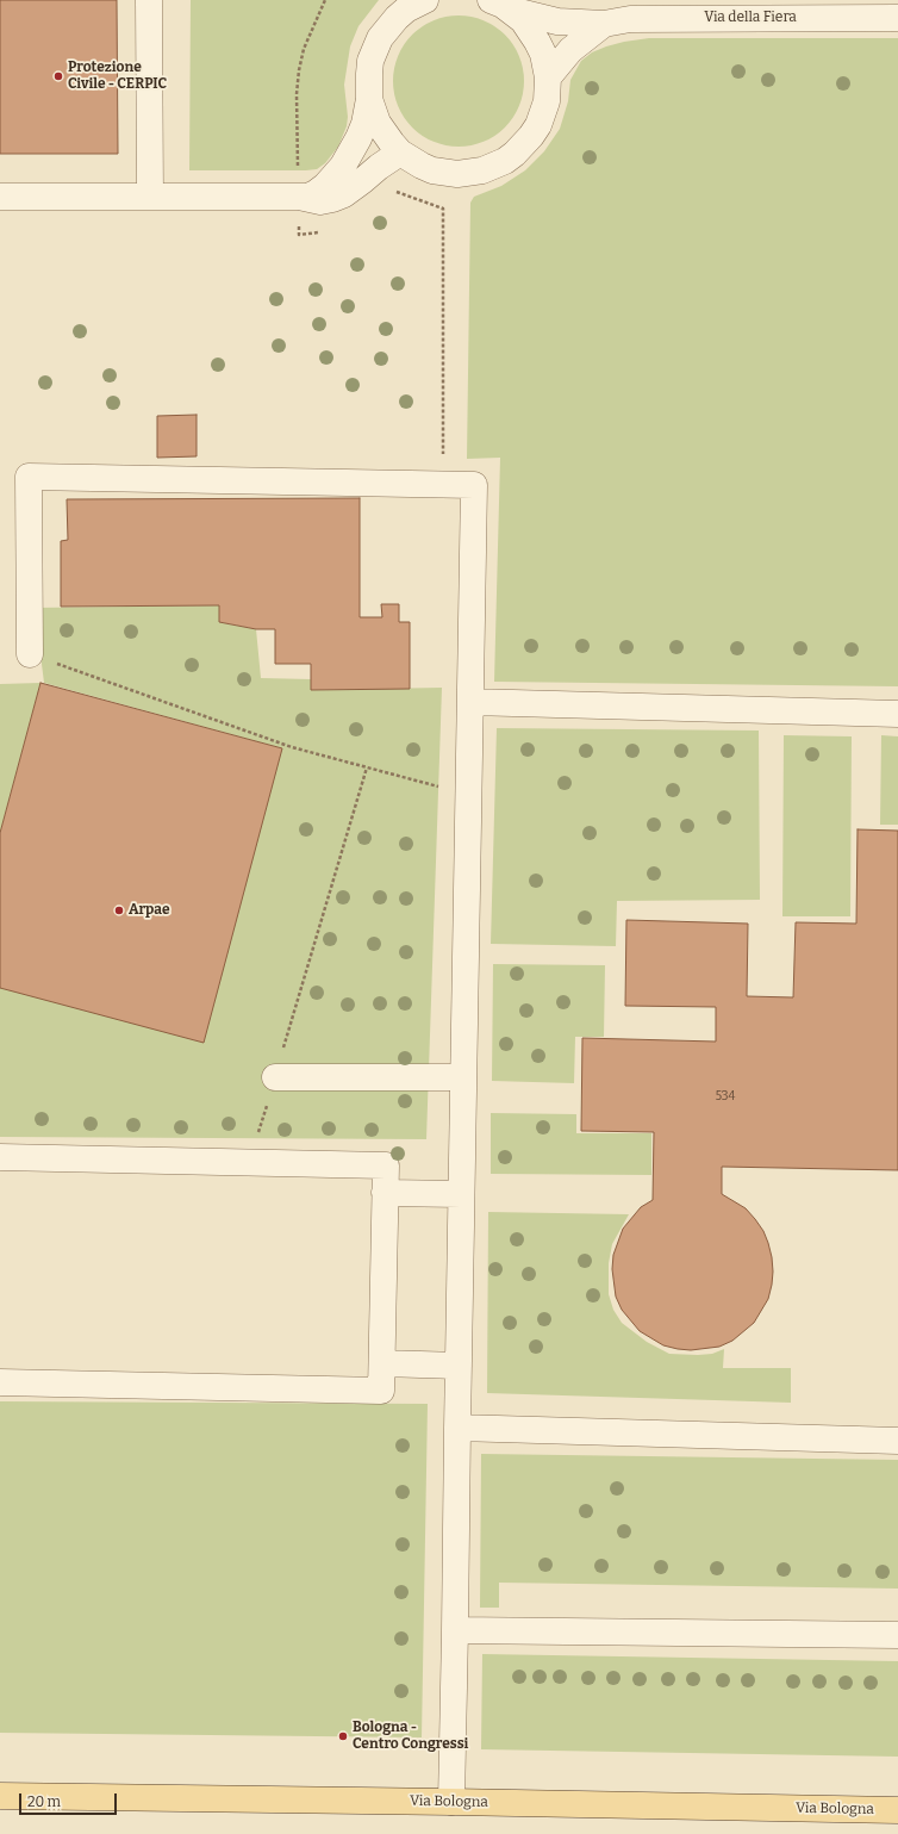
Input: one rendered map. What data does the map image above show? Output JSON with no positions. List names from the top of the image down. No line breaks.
{"streets":{"main road":["Via Bologna"],"street":["Via della Fiera"]},"places":["Protezione Civile - CERPIC","Arpae","Bologna - Centro Congressi"],"house_numbers":["534"],"scale_bar":"20 m"}
